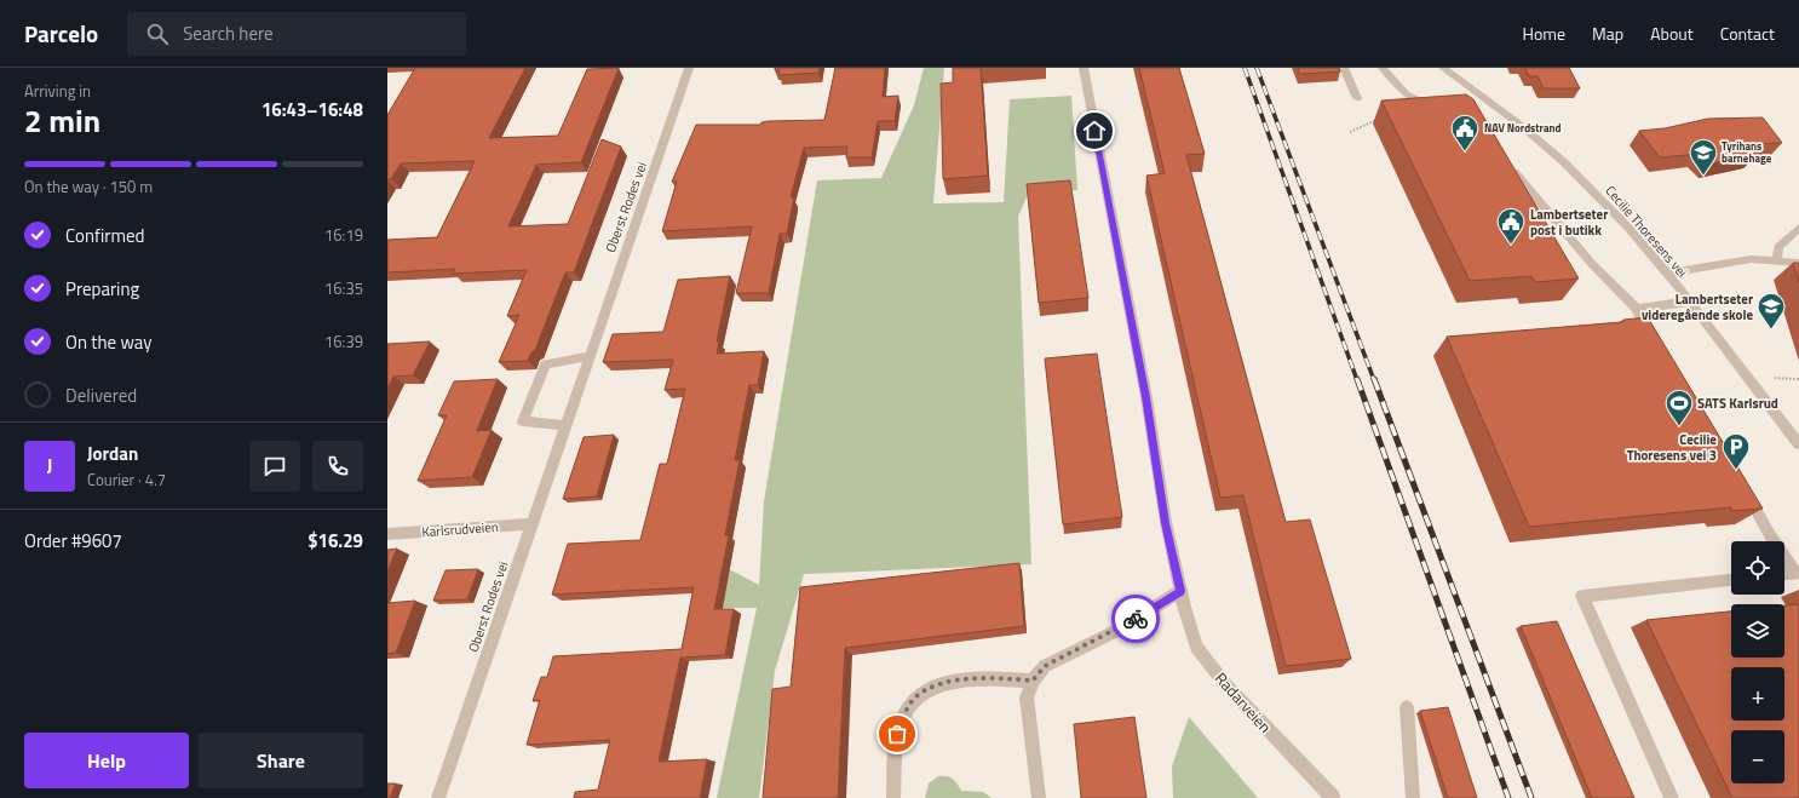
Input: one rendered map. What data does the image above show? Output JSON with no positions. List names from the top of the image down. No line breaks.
{"streets":{"street":["Oberst Rodes vei","Cecilie Thoresens vei","Karlsrudveien","Radarveien"]},"crossings":[["Oberst Rodes vei","Karlsrudveien"]],"places":{"public building":["NAV Nordstrand","Lambertseter post i butikk"],"school or university":["Tyrihans barnehage","Lambertseter videregående skole"],"sports":["SATS Karlsrud"],"parking":["Cecilie Thoresens vei 3"]},"page":{"header":"Parcelo","search":"Search here","nav":["Home","Map","About","Contact"],"heading":["2 min","Arriving in","16:43–16:48"],"panel":["Jordan","Courier · 4.7","Order #9607","$16.29"],"bar":"On the way · 150 m","list":[["Confirmed","16:19"],["Preparing","16:35"],["On the way","16:39"],"Delivered"],"round":"J","map_buttons":["+","−"],"buttons":["Help","Share"]}}
